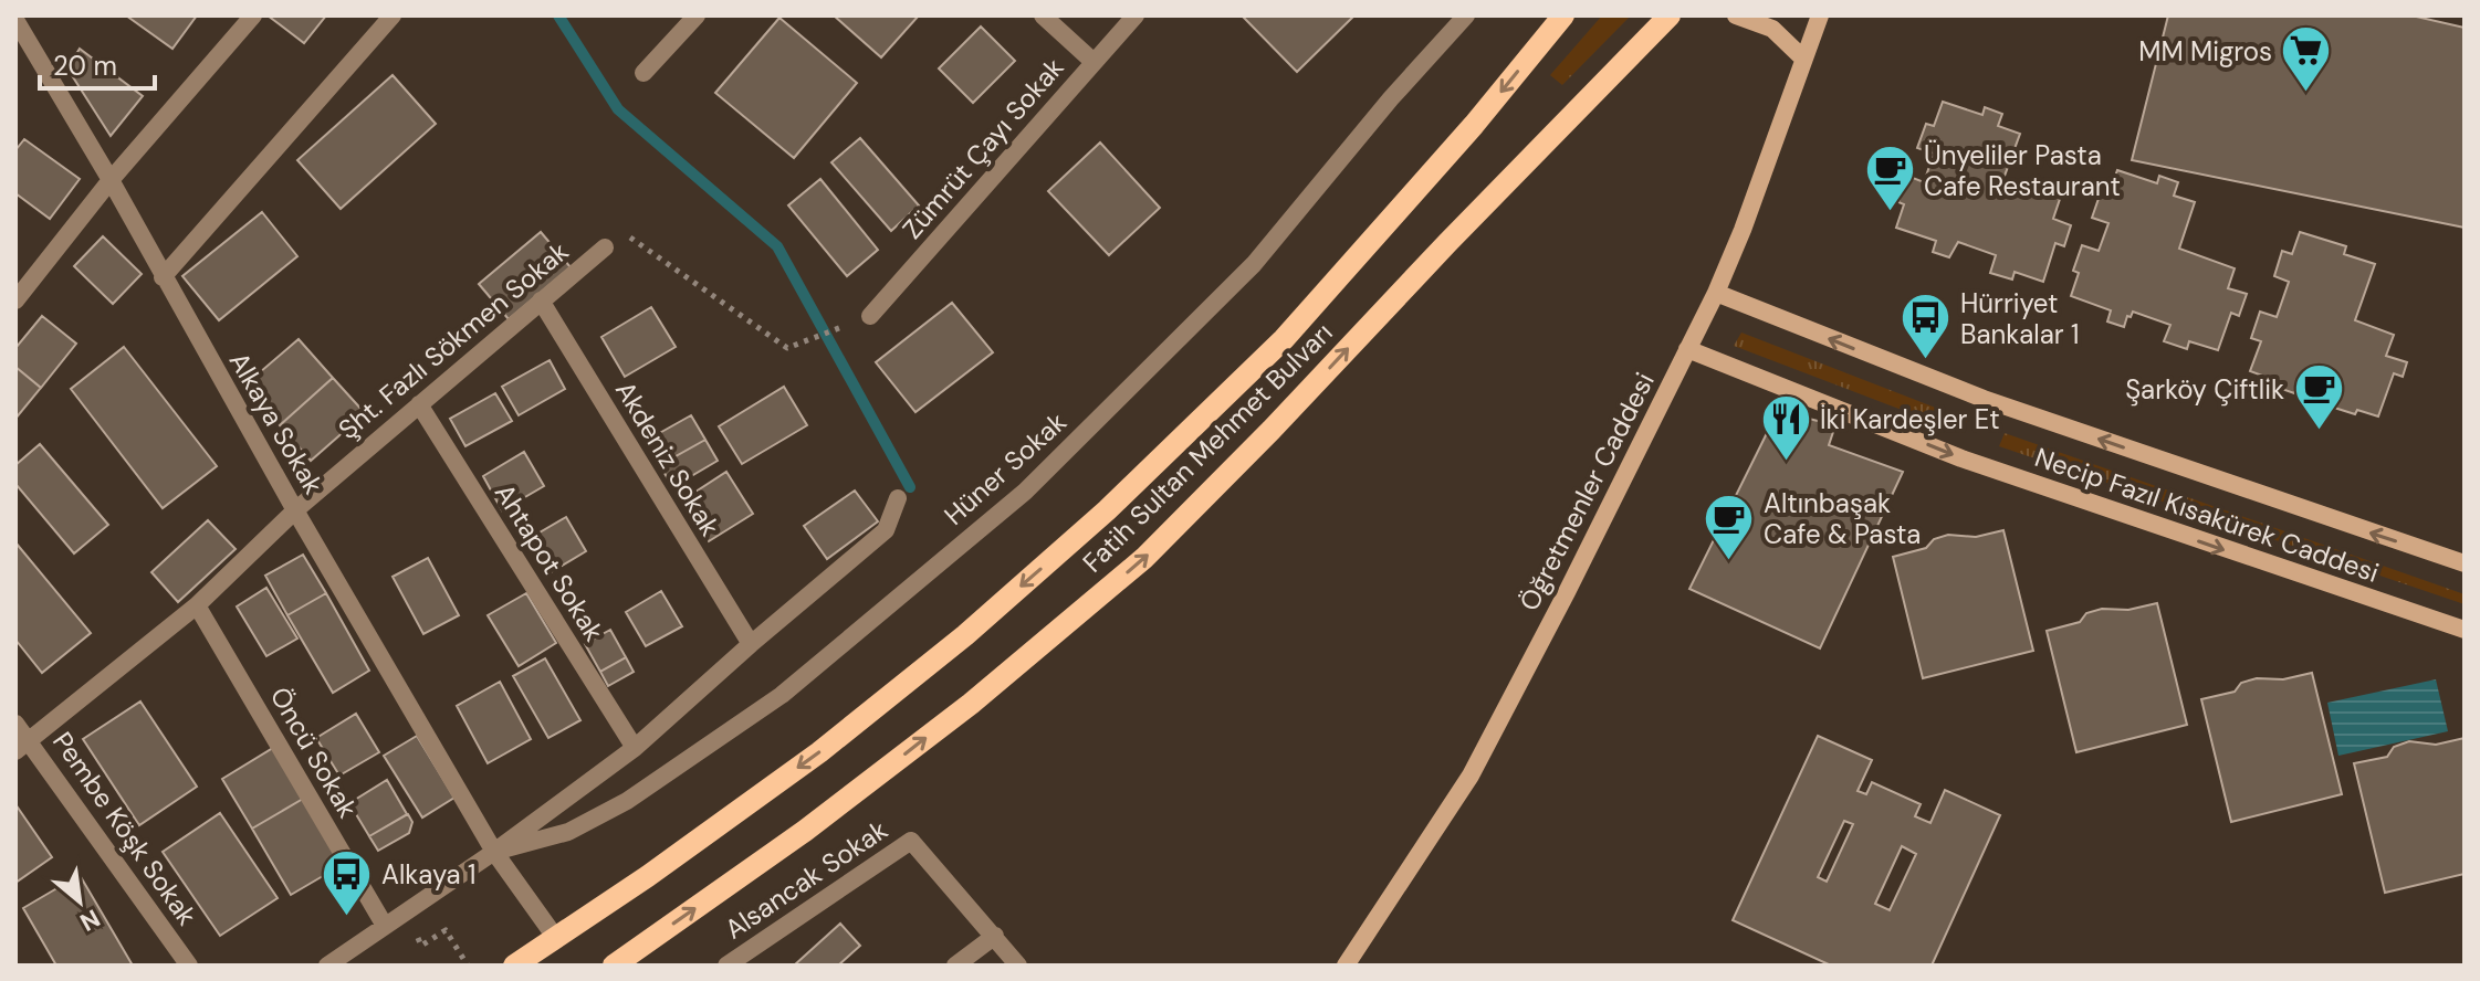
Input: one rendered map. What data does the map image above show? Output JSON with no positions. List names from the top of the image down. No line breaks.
{"streets":{"main road":["Fatih Sultan Mehmet Bulvarı","Öğretmenler Caddesi","Necip Fazıl Kısakürek Caddesi"],"street":["Zümrüt Çayı Sokak","Şht. Fazlı Sökmen Sokak","Alkaya Sokak","Akdeniz Sokak","Hüner Sokak","Ahtapot Sokak","Öncü Sokak","Pembe Köşk Sokak","Alsancak Sokak"]},"crossings":[["Şht. Fazlı Sökmen Sokak","Alkaya Sokak"],["Şht. Fazlı Sökmen Sokak","Akdeniz Sokak"],["Şht. Fazlı Sökmen Sokak","Ahtapot Sokak"],["Şht. Fazlı Sökmen Sokak","Öncü Sokak"],["Şht. Fazlı Sökmen Sokak","Pembe Köşk Sokak"],["Alkaya Sokak","Fatih Sultan Mehmet Bulvarı"],["Alkaya Sokak","Hüner Sokak"],["Öğretmenler Caddesi","Necip Fazıl Kısakürek Caddesi"]],"places":{"supermarket":["MM Migros"],"cafe":["Ünyeliler Pasta Cafe Restaurant","Şarköy Çiftlik","Altınbaşak Cafe & Pasta"],"bus stop":["Hürriyet Bankalar 1","Alkaya 1"],"restaurant":["İki Kardeşler Et"]},"scale_bar":"20 m","north":"bottom right"}
